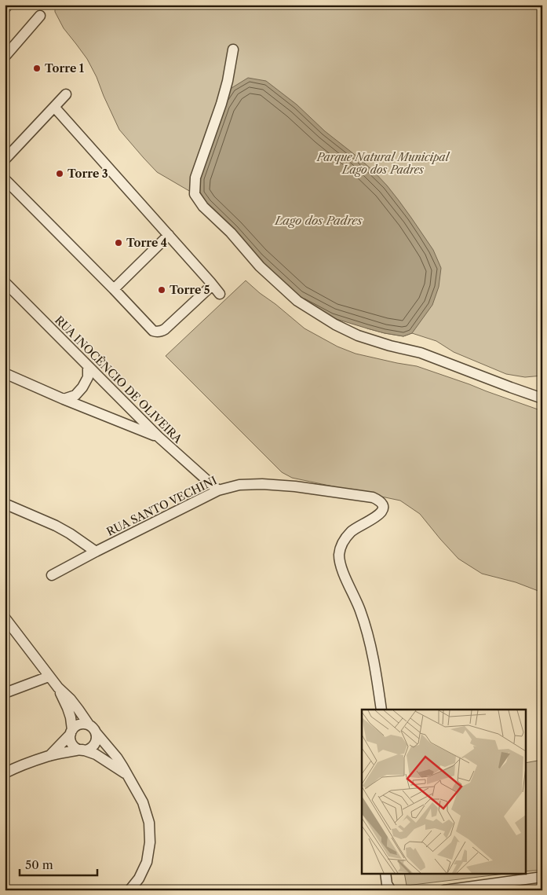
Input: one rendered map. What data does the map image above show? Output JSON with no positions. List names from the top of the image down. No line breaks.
{"streets":{"street":["RUA INOCÊNCIO DE OLIVEIRA","RUA SANTO VECHINI"]},"crossings":[["RUA INOCÊNCIO DE OLIVEIRA","RUA SANTO VECHINI"]],"water":["Lago dos Padres"],"parks":["Parque Natural Municipal Lago dos Padres"],"places":["Torre 1","Torre 3","Torre 4","Torre 5"],"scale_bar":"50 m"}
